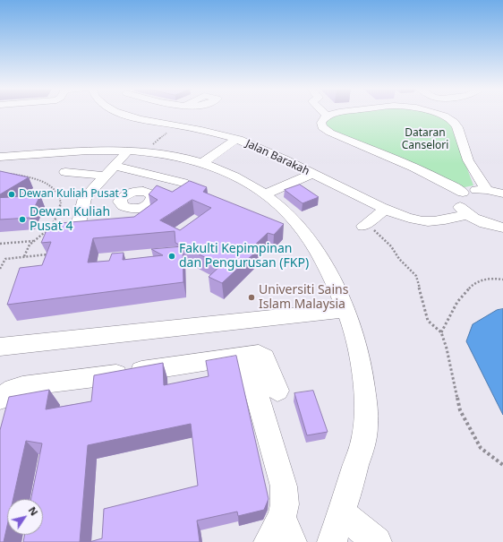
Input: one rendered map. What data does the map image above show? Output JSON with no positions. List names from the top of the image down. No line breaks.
{"streets":{"street":["Jalan Barakah"]},"parks":["Dataran Canselori"],"places":["Dewan Kuliah Pusat 3","Dewan Kuliah Pusat 4","Fakulti Kepimpinan dan Pengurusan (FKP)","Universiti Sains Islam Malaysia"],"north":"top right"}
